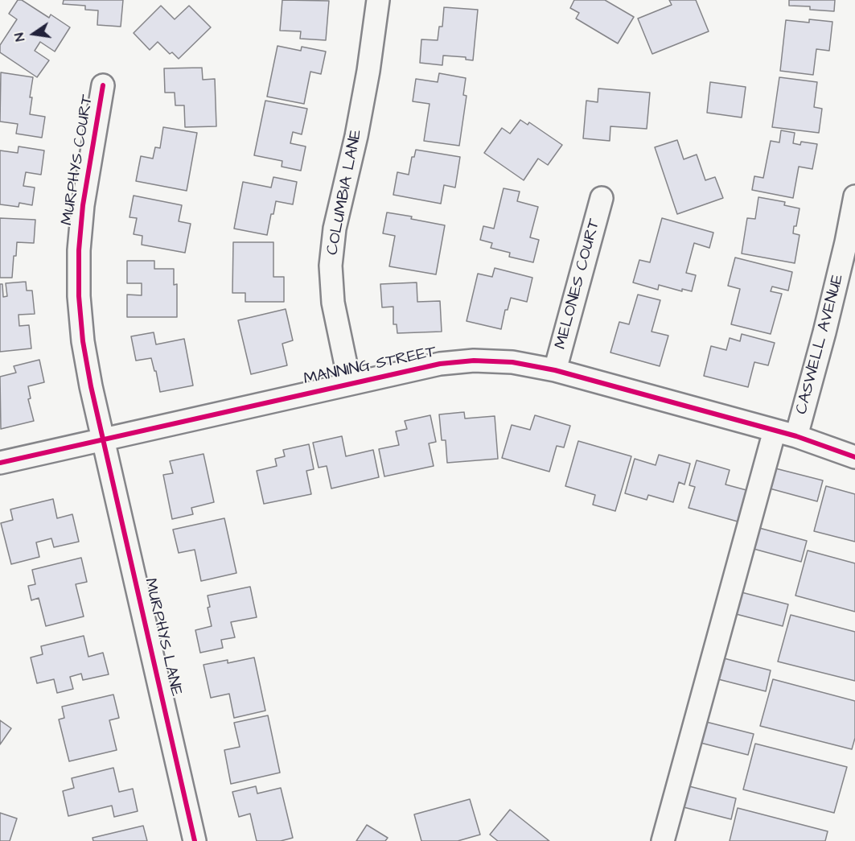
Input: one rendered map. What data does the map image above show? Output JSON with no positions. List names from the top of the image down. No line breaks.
{"streets":{"street":["MURPHYS COURT","COLUMBIA LANE","MELONES COURT","CASWELL AVENUE","MANNING STREET","MURPHYS LANE"]},"crossings":[["MURPHYS COURT","MANNING STREET"],["MURPHYS COURT","MURPHYS LANE"],["COLUMBIA LANE","MANNING STREET"],["MELONES COURT","MANNING STREET"],["CASWELL AVENUE","MANNING STREET"],["MANNING STREET","MURPHYS LANE"]],"north":"left"}
